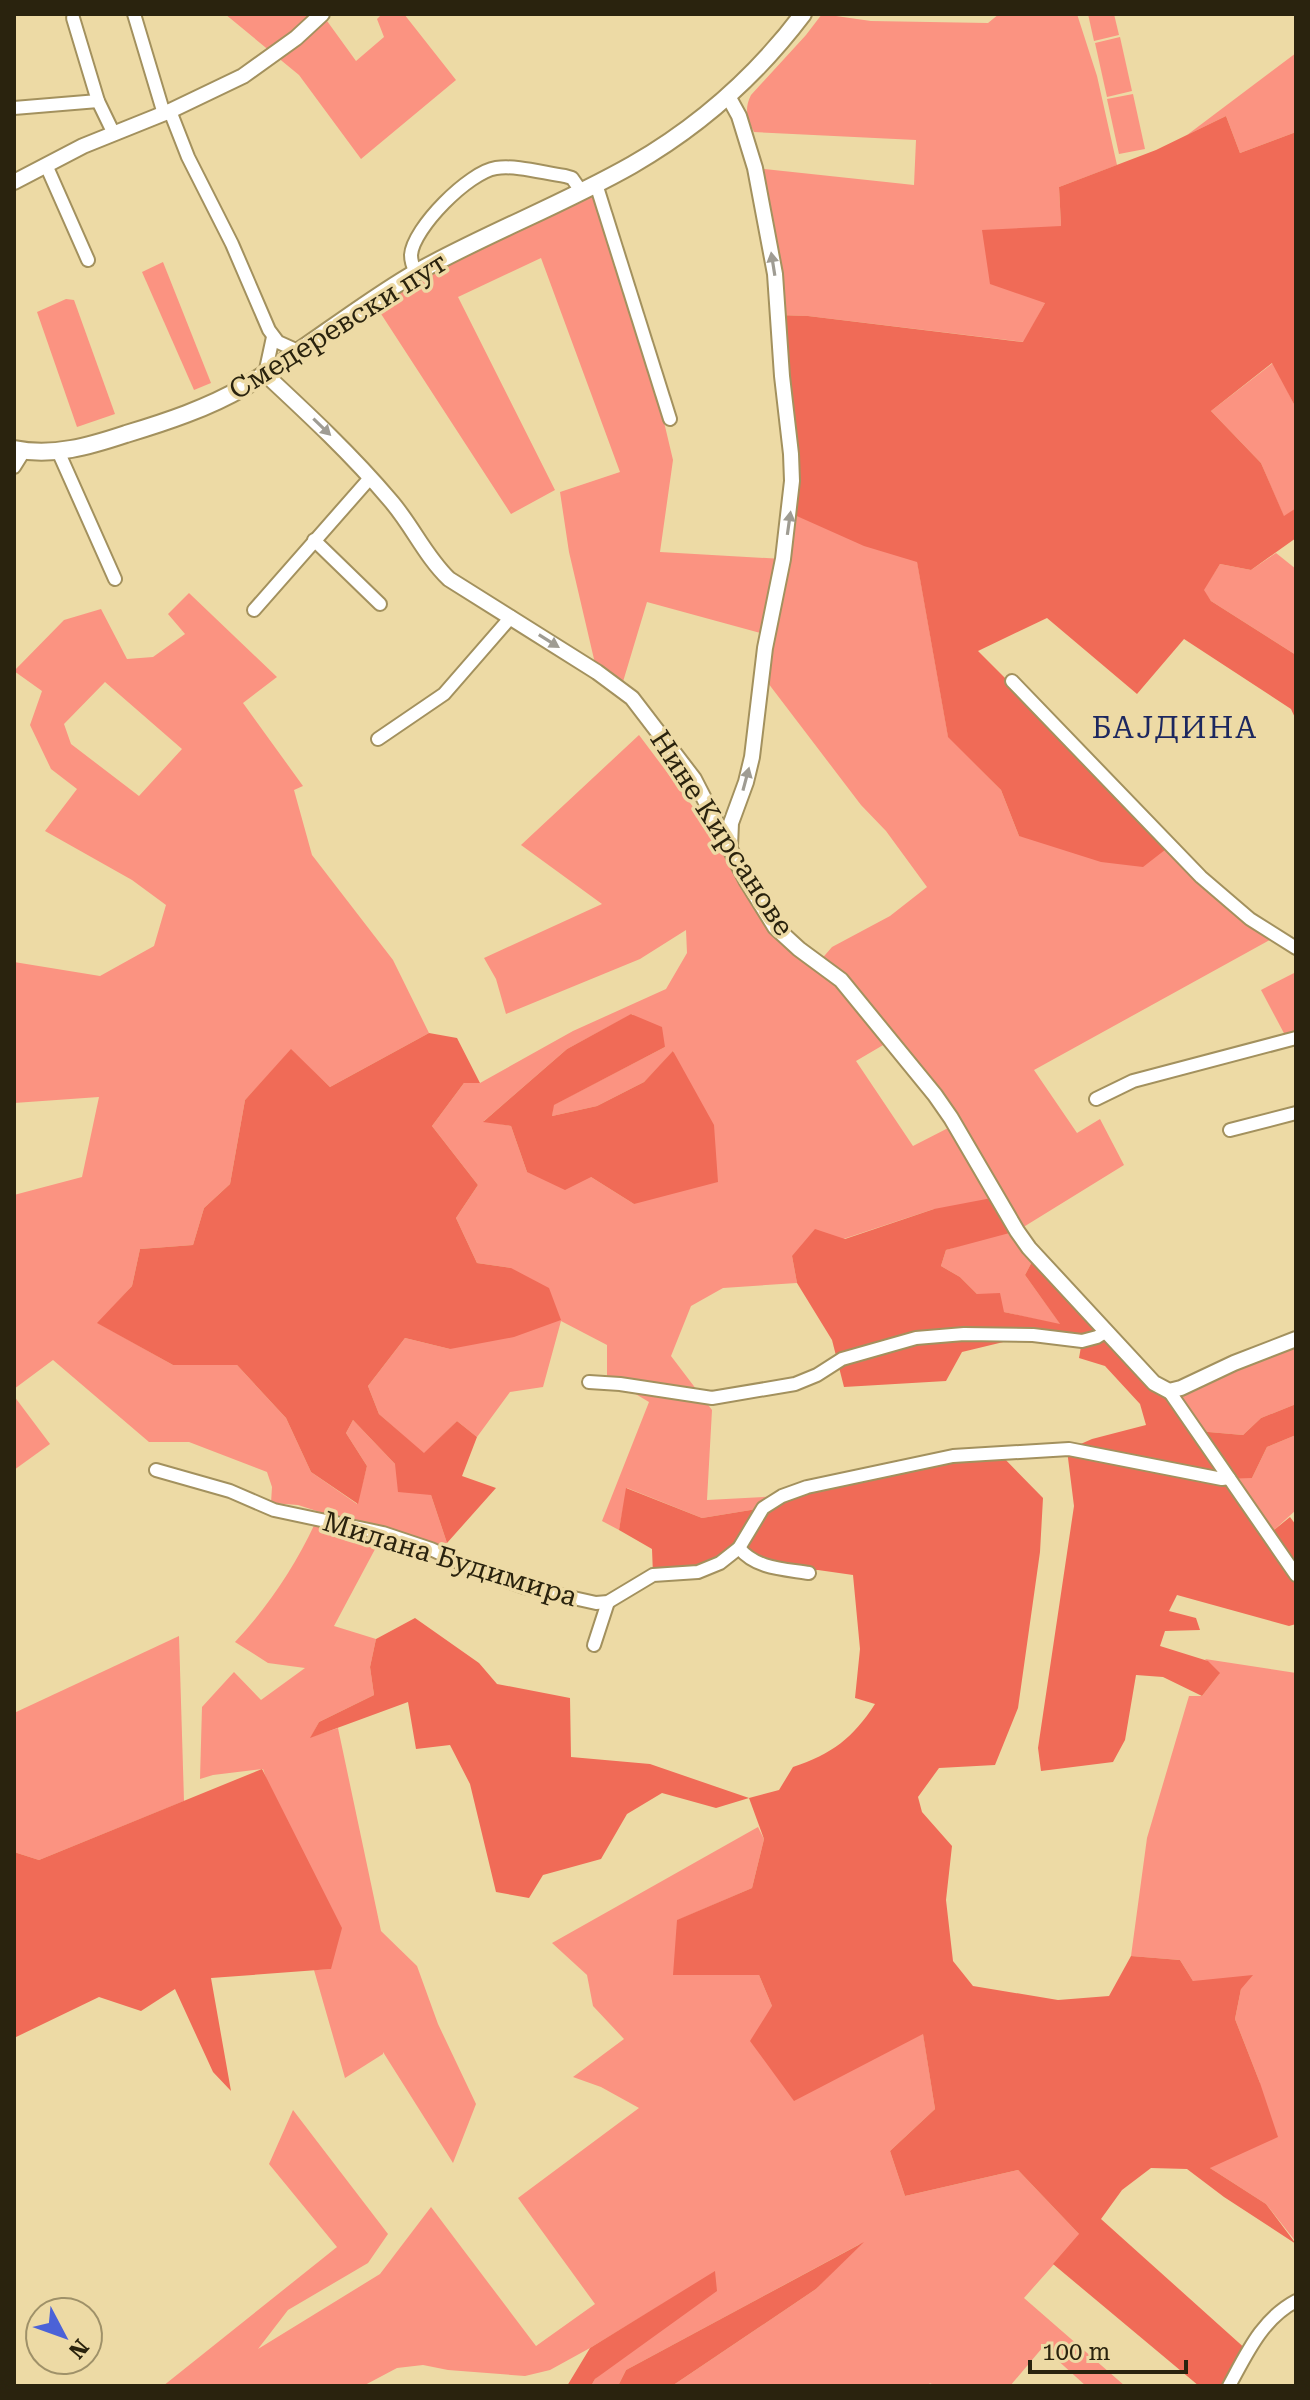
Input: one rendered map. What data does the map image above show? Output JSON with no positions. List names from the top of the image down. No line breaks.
{"streets":{"main road":["Смедеревски пут"],"street":["Нине Кирсанове","Милана Будимира"]},"crossings":[["Смедеревски пут","Нине Кирсанове"],["Нине Кирсанове","Милана Будимира"]],"districts":["БАЈДИНА"],"scale_bar":"100 m","north":"bottom right"}
